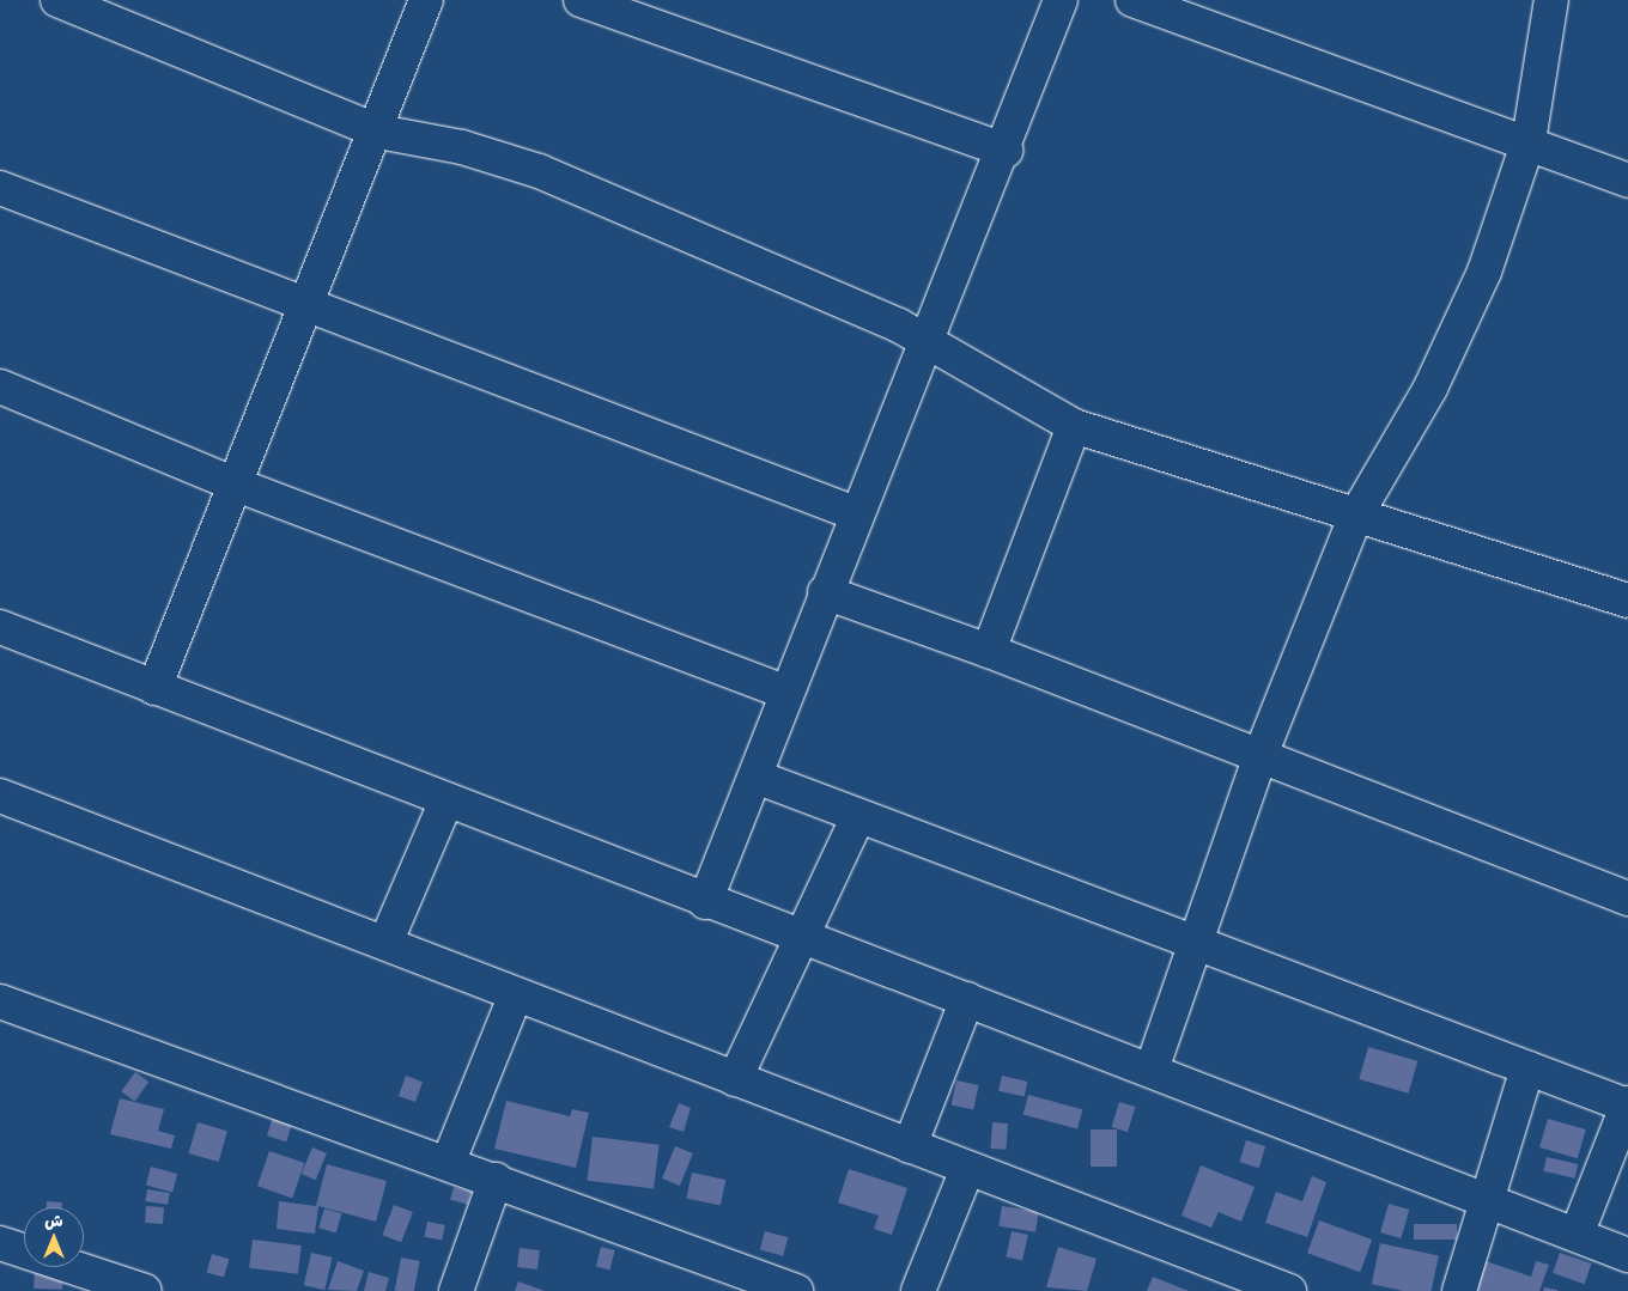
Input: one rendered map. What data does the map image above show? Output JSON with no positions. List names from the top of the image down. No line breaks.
{"north":"top"}
